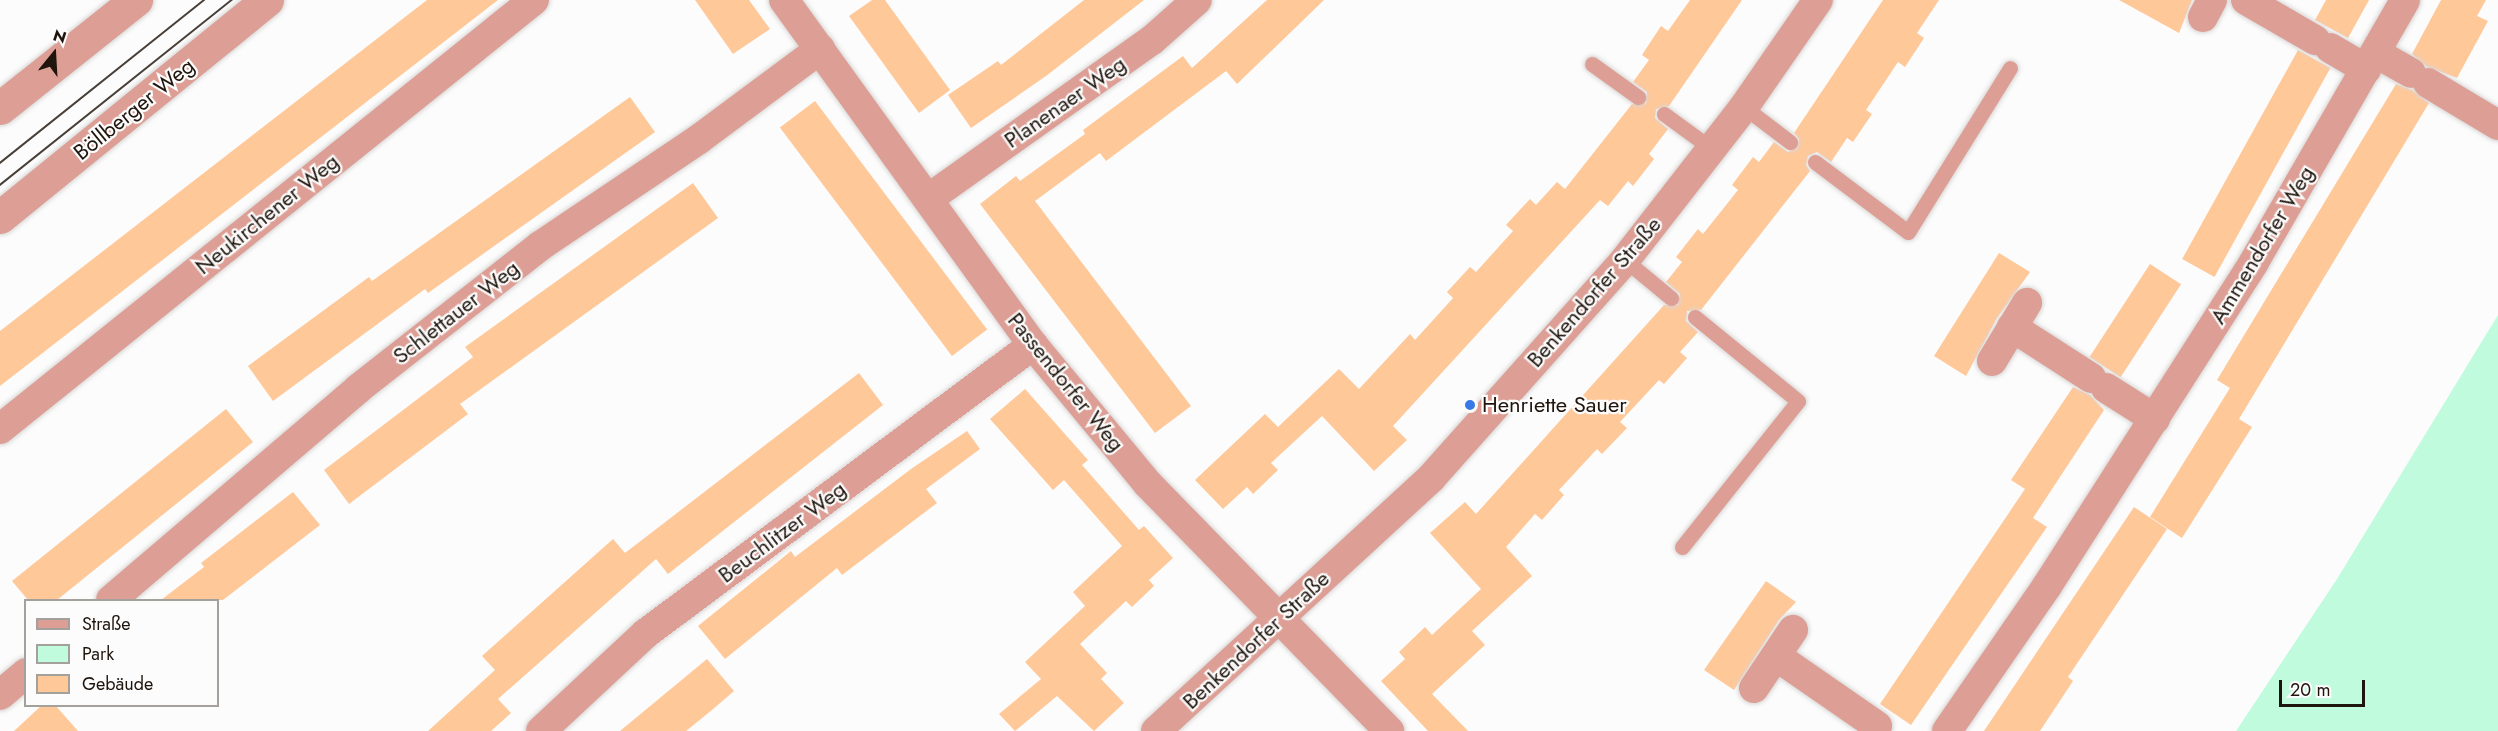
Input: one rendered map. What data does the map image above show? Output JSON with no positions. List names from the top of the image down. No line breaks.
{"streets":{"street":["Planenaer Weg","Böllberger Weg","Neukirchener Weg","Ammendorfer Weg","Benkendorfer Straße","Schlettauer Weg","Passendorfer Weg","Beuchlitzer Weg"]},"crossings":[["Planenaer Weg","Passendorfer Weg"],["Benkendorfer Straße","Passendorfer Weg"],["Schlettauer Weg","Passendorfer Weg"],["Passendorfer Weg","Beuchlitzer Weg"]],"places":["Henriette Sauer"],"legend":["Straße","Park","Gebäude"],"scale_bar":"20 m","north":"top"}
